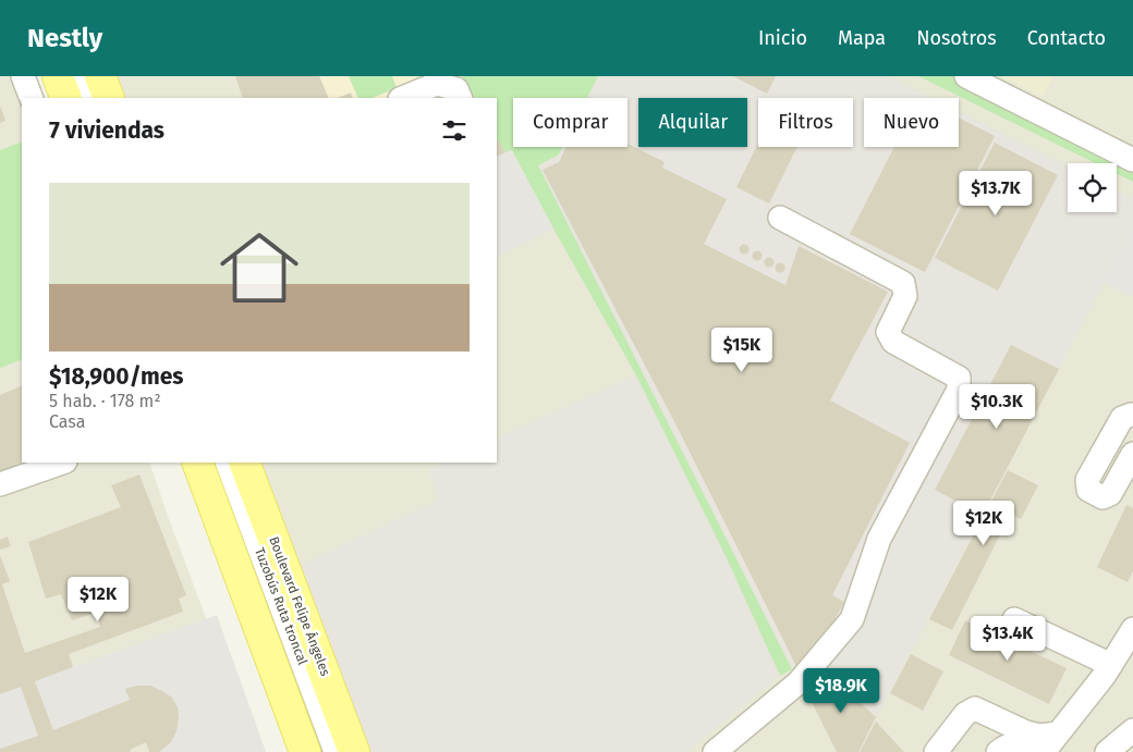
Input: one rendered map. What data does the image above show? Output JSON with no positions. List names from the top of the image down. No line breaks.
{"streets":{"main road":["Boulevard Felipe Ángeles"],"street":["Tuzobús Ruta troncal"]},"page":{"header":"Nestly","nav":["Inicio","Mapa","Nosotros","Contacto"],"chip":["Comprar","Alquilar","Filtros","Nuevo"],"heading":"7 viviendas","list":[{"name":"$18,900/mes","note":"5 hab. · 178 m² · Casa"}],"price":["$13.7K","$15K","$10.3K","$12K","$12K","$13.4K","$18.9K"]}}
